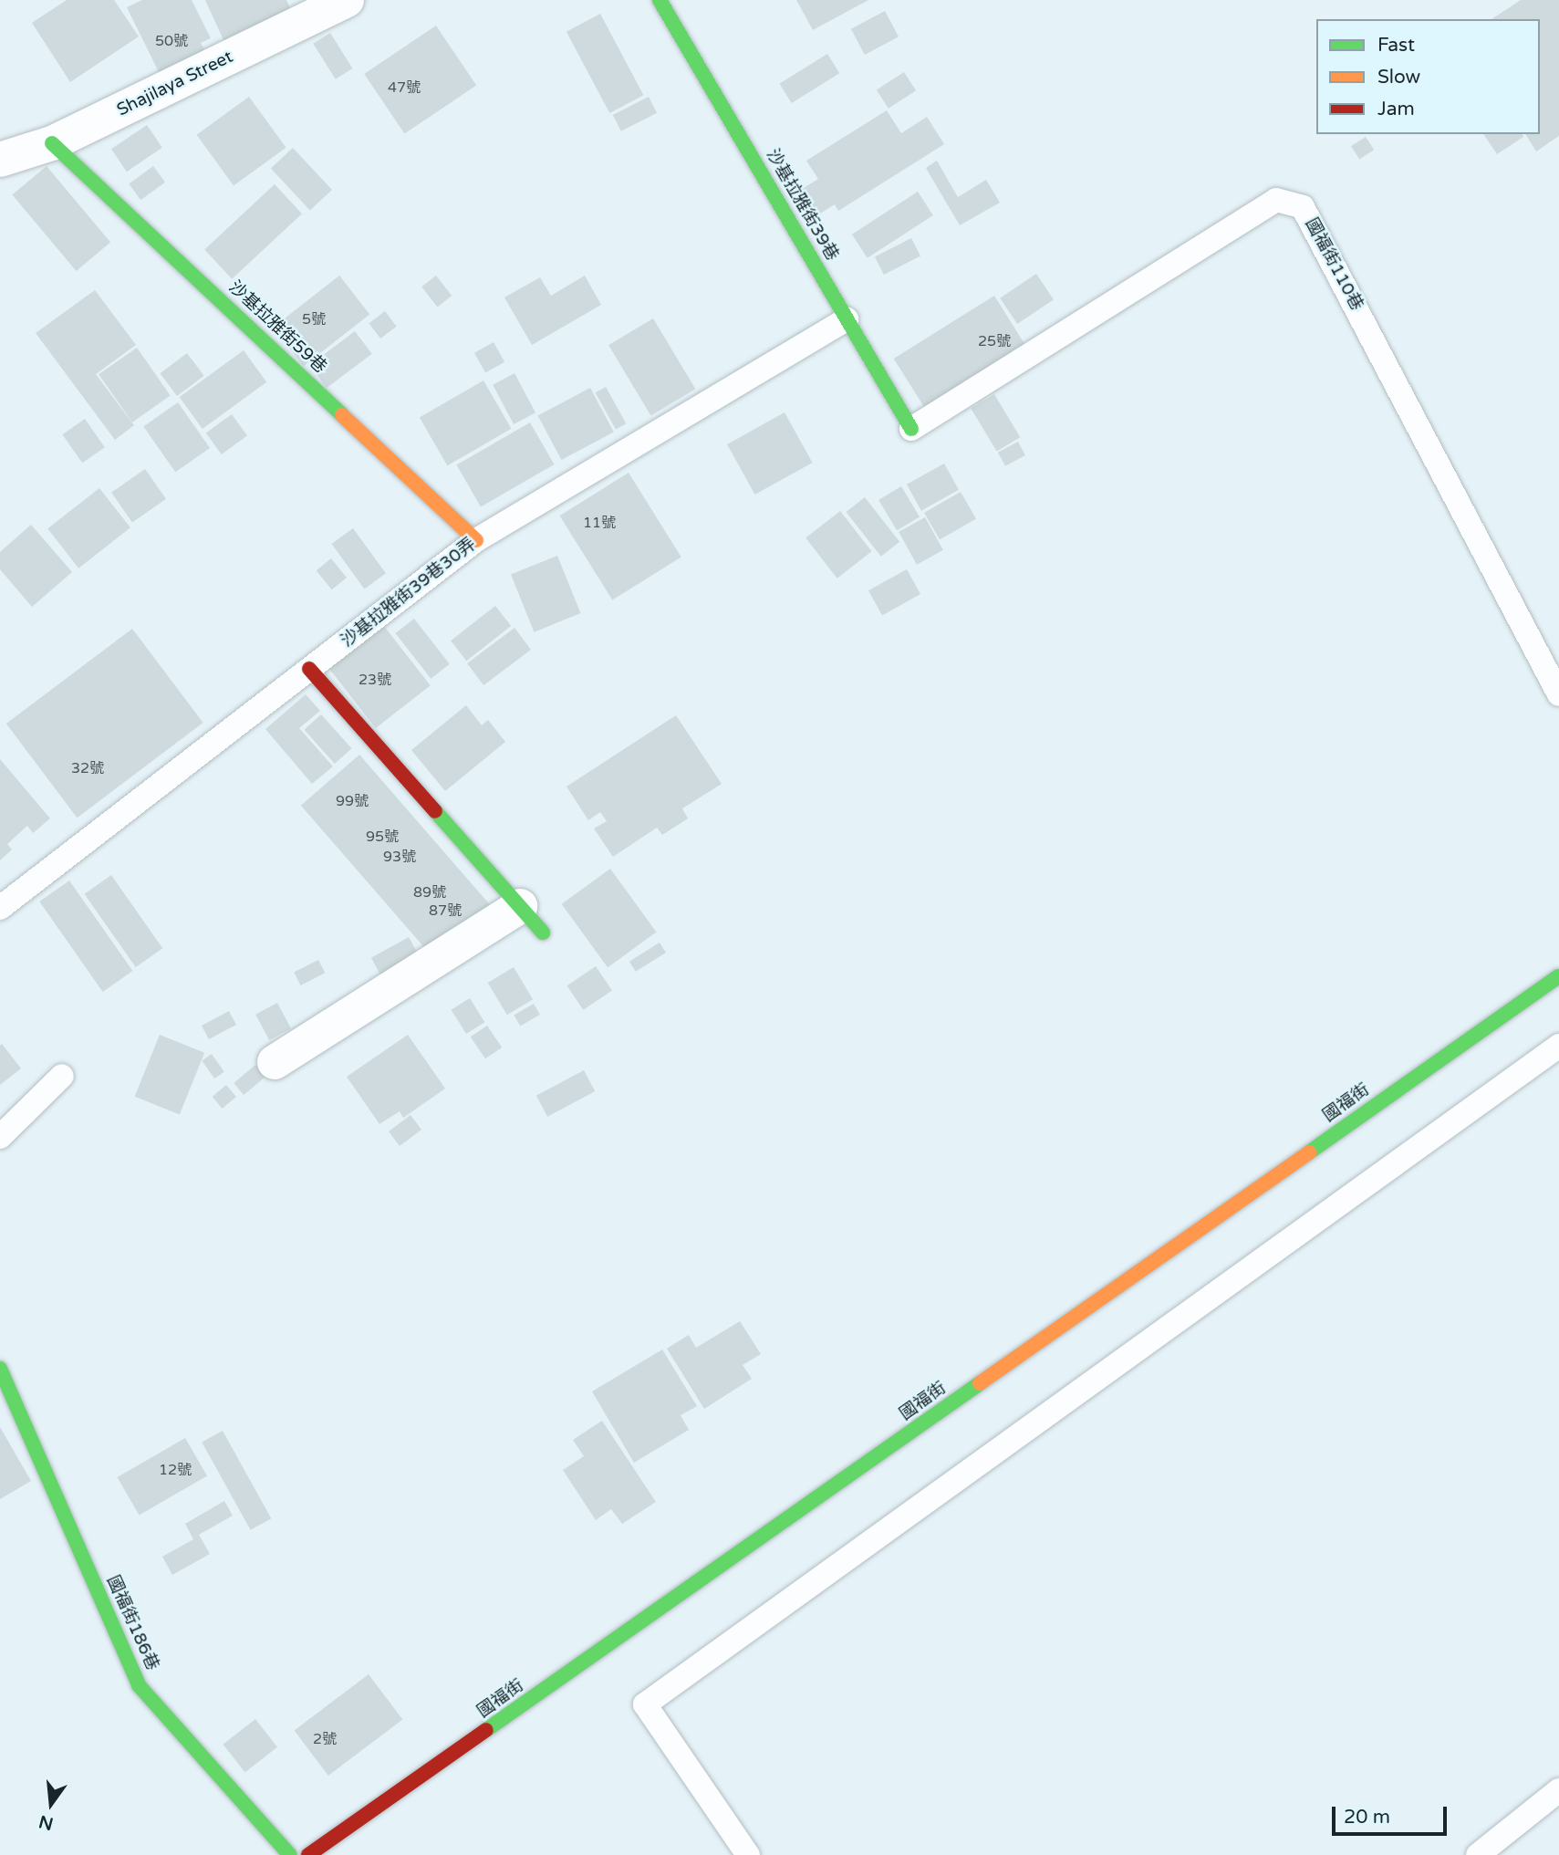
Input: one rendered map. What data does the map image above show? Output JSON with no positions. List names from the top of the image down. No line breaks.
{"streets":{"street":["Shajilaya Street","沙基拉雅街39巷","沙基拉雅街59巷","國福街","國福街186巷"],"lane":["國福街110巷","沙基拉雅街39巷30弄"]},"crossings":[["Shajilaya Street","沙基拉雅街59巷"],["沙基拉雅街39巷","國福街110巷"],["沙基拉雅街39巷","沙基拉雅街39巷30弄"],["沙基拉雅街59巷","沙基拉雅街39巷30弄"]],"house_numbers":["50號","47號","5號","25號","11號","23號","32號","99號","95號","93號","89號","87號","12號","2號"],"legend":["Fast","Slow","Jam"],"scale_bar":"20 m","north":"bottom"}
